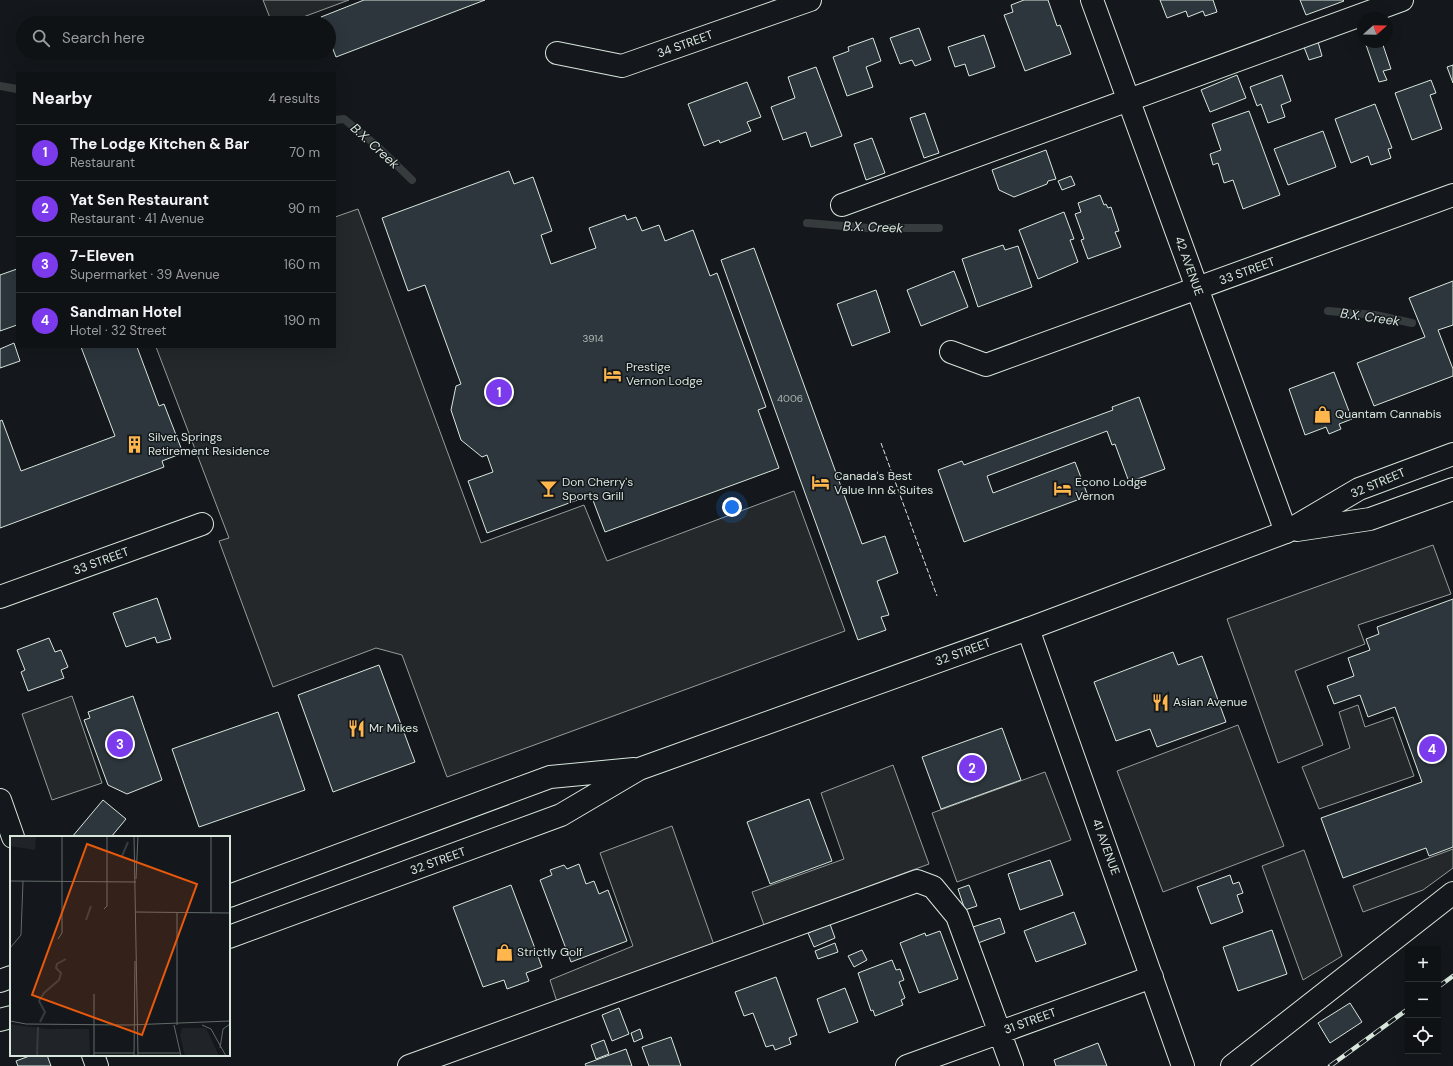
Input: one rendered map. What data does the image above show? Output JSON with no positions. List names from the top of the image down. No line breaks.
{"streets":{"main road":["34 STREET","42 AVENUE","33 STREET","32 STREET","41 AVENUE","31 STREET"]},"crossings":[["42 AVENUE","33 STREET"],["42 AVENUE","32 STREET"],["32 STREET","41 AVENUE"],["41 AVENUE","31 STREET"]],"water":["B.X. Creek"],"places":{"hotel":["Prestige Vernon Lodge","Canada's Best Value Inn & Suites","Econo Lodge Vernon"],"shop":["Quantam Cannabis","Strictly Golf"],"building":["Silver Springs Retirement Residence"],"bar":["Don Cherry's Sports Grill"],"restaurant":["Asian Avenue","Mr Mikes"]},"house_numbers":["3914","4006"],"north":"right","page":{"search":"Search here","heading":["Nearby","4 results"],"list":[{"mark":"1","name":"The Lodge Kitchen & Bar","note":"Restaurant","value":"70 m"},{"mark":"2","name":"Yat Sen Restaurant","note":"Restaurant · 41 Avenue","value":"90 m"},{"mark":"3","name":"7-Eleven","note":"Supermarket · 39 Avenue","value":"160 m"},{"mark":"4","name":"Sandman Hotel","note":"Hotel · 32 Street","value":"190 m"}],"pins":["1","3","4","2"],"map_buttons":["+","−"]}}
